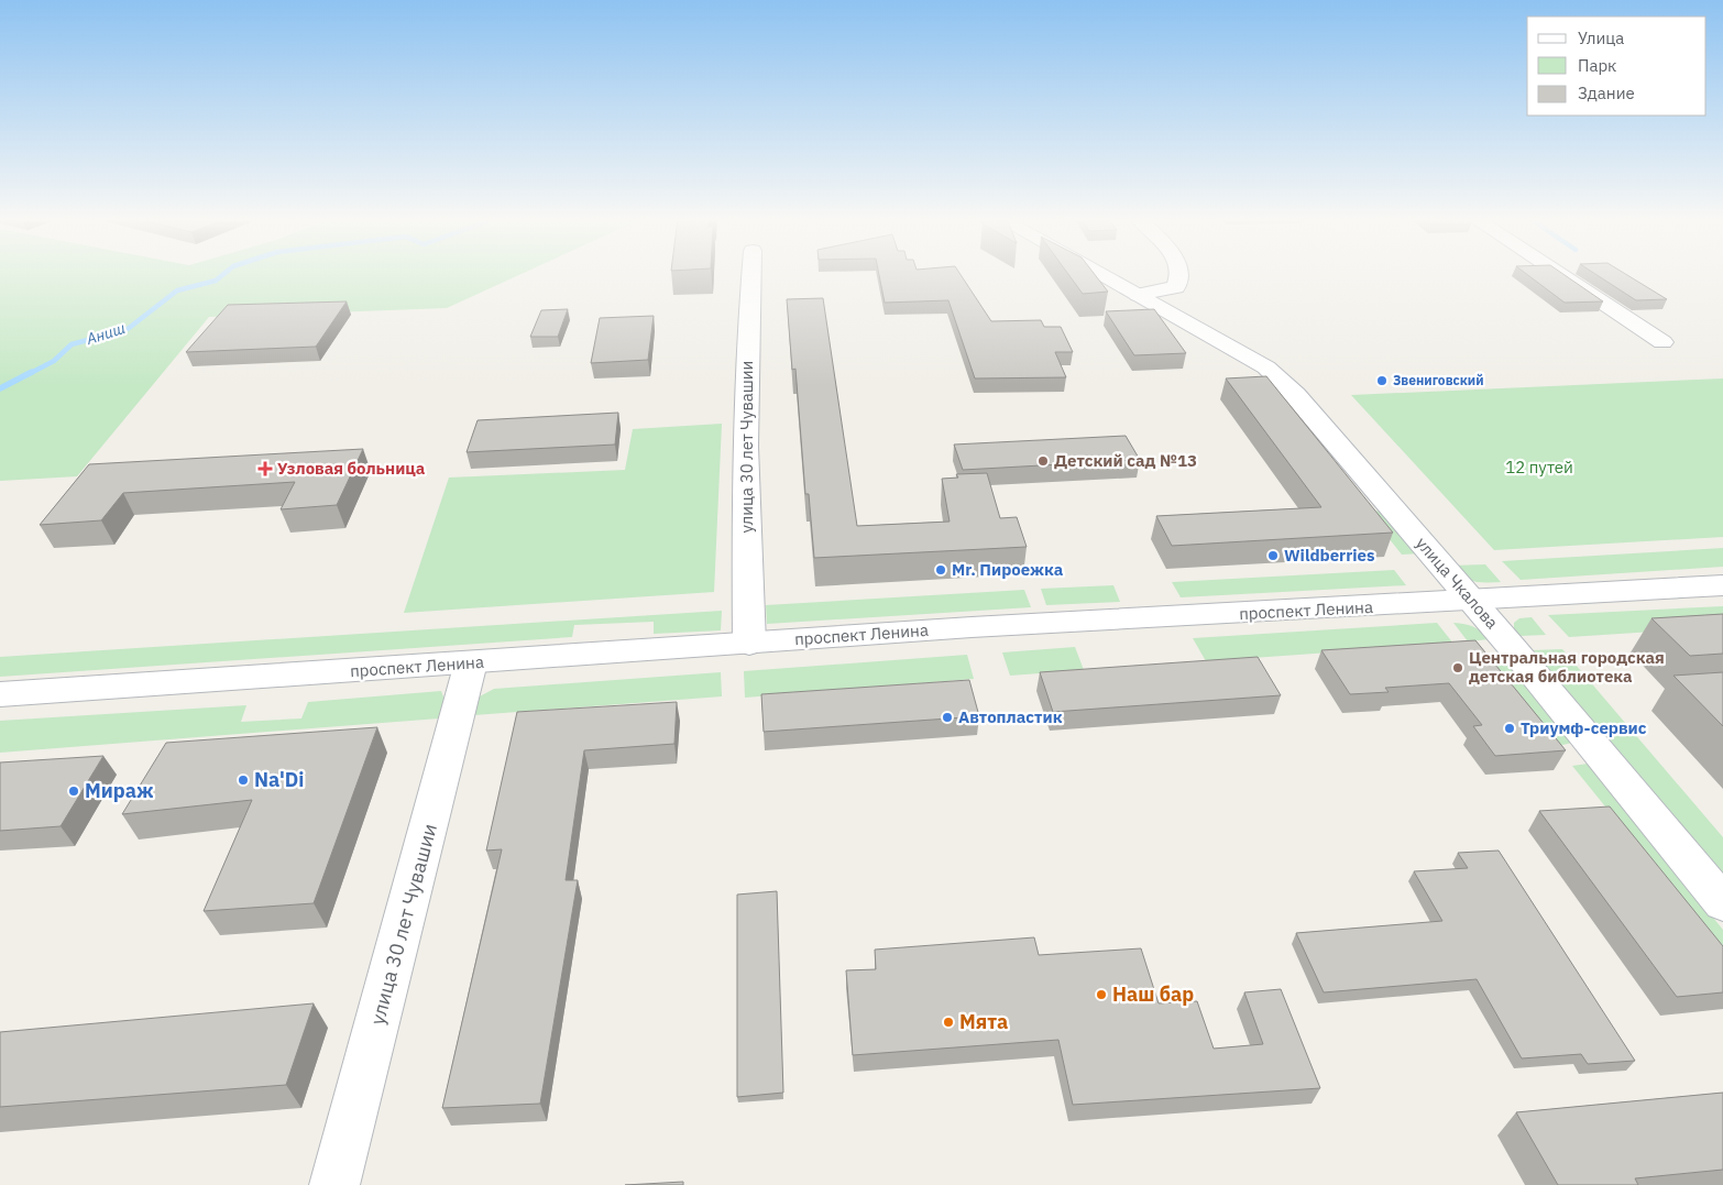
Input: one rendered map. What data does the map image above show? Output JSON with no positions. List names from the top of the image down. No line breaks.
{"streets":{"street":["улица 30 лет Чувашии","улица Чкалова","проспект Ленина"]},"crossings":[["улица 30 лет Чувашии","проспект Ленина"],["улица Чкалова","проспект Ленина"]],"water":["Аниш"],"parks":["12 путей"],"places":{"other":["Звениговский","Детский сад №13","Wildberries","Mr. Пироежка","Центральная городская детская библиотека","Автопластик","Триумф-сервис","Na'Di","Мираж","Наш бар","Мята"],"health":["Узловая больница"]},"legend":["Улица","Парк","Здание"]}
